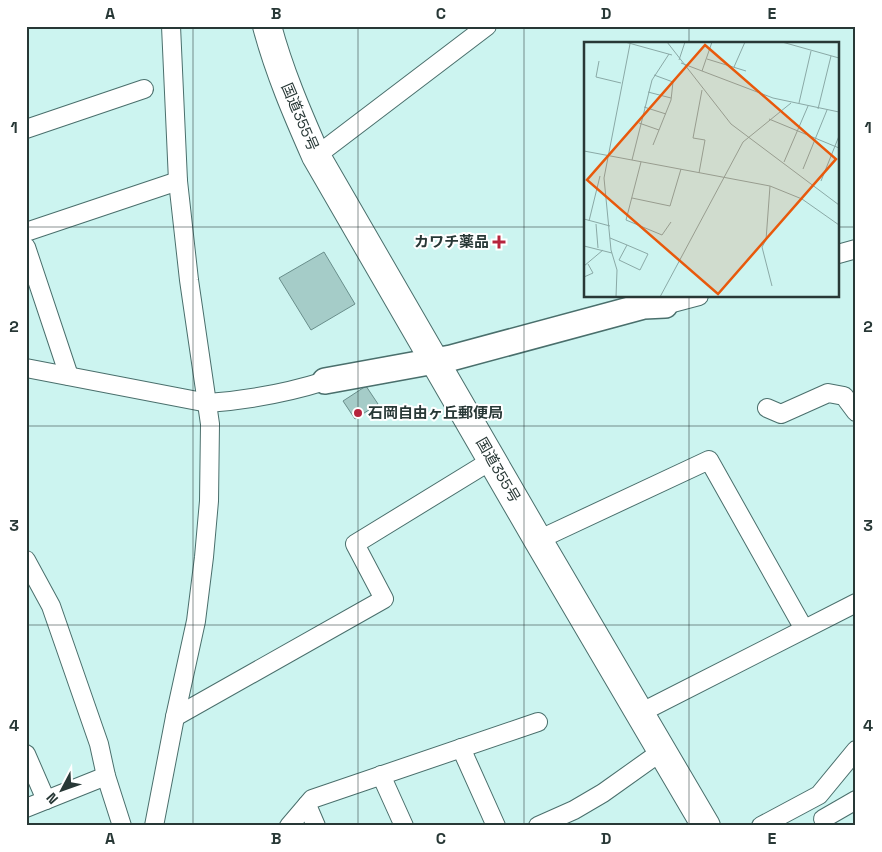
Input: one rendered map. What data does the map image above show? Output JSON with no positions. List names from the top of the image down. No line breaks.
{"streets":{"highway":["国道355号"]},"places":{"health":["カワチ薬品"],"other":["石岡自由ヶ丘郵便局"]},"north":"bottom left","grid":{"columns":["A","B","C","D","E"],"rows":["1","2","3","4"]}}
